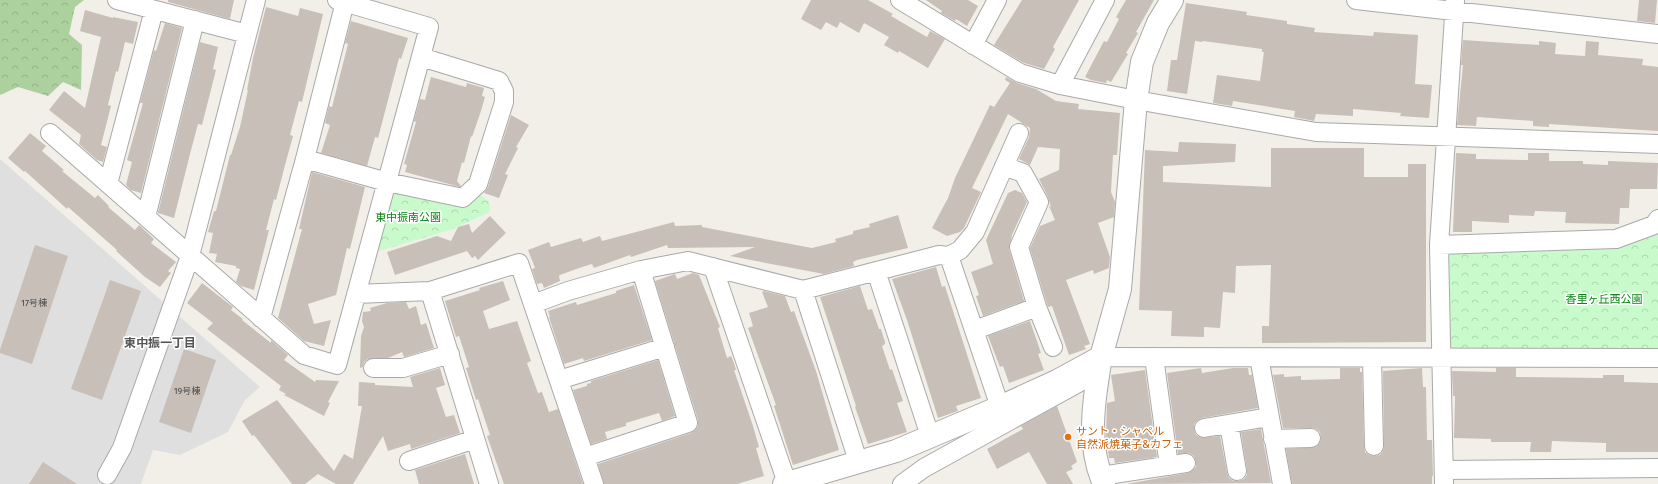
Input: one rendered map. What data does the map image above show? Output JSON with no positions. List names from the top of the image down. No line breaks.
{"districts":["東中振一丁目"],"parks":["東中振南公園","香里ヶ丘西公園"],"places":["サント・シャペル 自然派焼菓子&カフェ"],"house_numbers":["17号棟","19号棟"]}
